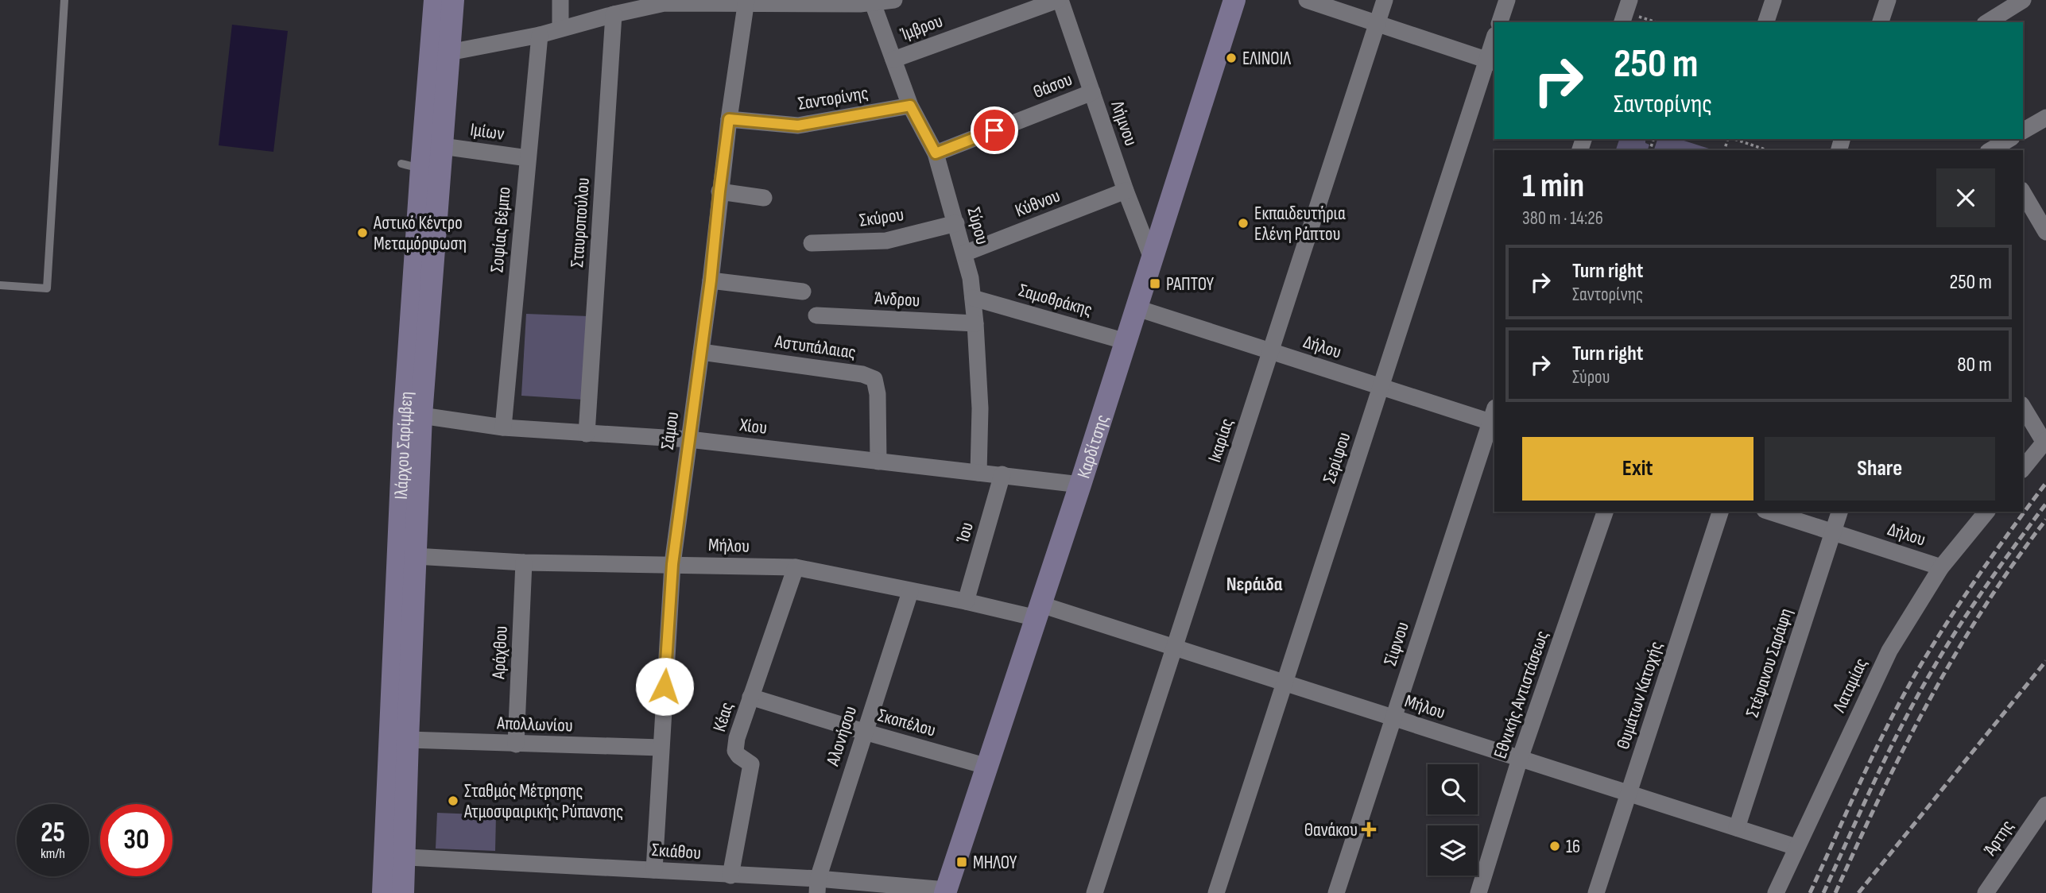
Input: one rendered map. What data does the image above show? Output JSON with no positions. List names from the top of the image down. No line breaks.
{"streets":{"main road":["Ιλάρχου Σαρίμβεη","Καρδίτσης"],"street":["Ίμβρου","Θάσου","Σαντορίνης","Λήμνου","Ιμίων","Κύθνου","Σκύρου","Σταυροπούλου","Σύρου","Σοφίας Βέμπο","Άνδρου","Σαμοθράκης","Αστυπάλαιας","Δήλου","Χίου","Σάμου","Ικαρίας","Σερίφου","Ίου","Μήλου","Σίφνου","Αράχθου","Στέφανου Σαράφη","Λαταμίας","Εθνικής Αντιστάσεως","Θυμάτων Κατοχής","Κέας","Σκοπέλου","Απολλωνίου","Αλονήσου","Άρτης","Σκιάθου"]},"crossings":[["Ίμβρου","Λήμνου"],["Ίμβρου","Σύρου"],["Θάσου","Λήμνου"],["Θάσου","Σύρου"],["Σαντορίνης","Σύρου"],["Σαντορίνης","Σάμου"],["Λήμνου","Κύθνου"],["Λήμνου","Καρδίτσης"],["Ιμίων","Σοφίας Βέμπο"],["Ιμίων","Ιλάρχου Σαρίμβεη"],["Κύθνου","Σύρου"],["Σκύρου","Σύρου"],["Σταυροπούλου","Χίου"],["Σύρου","Άνδρου"],["Σύρου","Σαμοθράκης"],["Σύρου","Χίου"],["Σοφίας Βέμπο","Χίου"],["Σαμοθράκης","Καρδίτσης"],["Αστυπάλαιας","Χίου"],["Αστυπάλαιας","Σάμου"],["Δήλου","Ικαρίας"],["Δήλου","Καρδίτσης"],["Δήλου","Σερίφου"],["Δήλου","Σίφνου"],["Δήλου","Στέφανου Σαράφη"],["Δήλου","Λαταμίας"],["Χίου","Σάμου"],["Χίου","Ιλάρχου Σαρίμβεη"],["Χίου","Καρδίτσης"],["Χίου","Ίου"],["Σάμου","Μήλου"],["Σάμου","Απολλωνίου"],["Σάμου","Σκιάθου"],["Ικαρίας","Μήλου"],["Ιλάρχου Σαρίμβεη","Μήλου"],["Ιλάρχου Σαρίμβεη","Απολλωνίου"],["Ιλάρχου Σαρίμβεη","Σκιάθου"],["Καρδίτσης","Μήλου"],["Καρδίτσης","Σκοπέλου"],["Καρδίτσης","Σκιάθου"],["Σερίφου","Μήλου"],["Ίου","Μήλου"],["Μήλου","Σίφνου"],["Μήλου","Αράχθου"],["Μήλου","Στέφανου Σαράφη"],["Μήλου","Λαταμίας"],["Μήλου","Εθνικής Αντιστάσεως"],["Μήλου","Θυμάτων Κατοχής"],["Μήλου","Κέας"],["Μήλου","Αλονήσου"],["Αράχθου","Απολλωνίου"],["Κέας","Σκοπέλου"],["Κέας","Σκιάθου"],["Σκοπέλου","Αλονήσου"],["Αλονήσου","Σκιάθου"]],"districts":["Νεράιδα"],"places":{"other":["ΕΛΙΝΟΙΛ","Εκπαιδευτήρια Ελένη Ράπτου","Αστικό Κέντρο Μεταμόρφωση","Σταθμός Μέτρησης Ατμοσφαιρικής Ρύπανσης","16"],"transit":["ΡΑΠΤΟΥ","ΜΗΛΟΥ"],"health":["Θανάκου"]},"page":{"turn":["250 m","Σαντορίνης"],"heading":["1 min","380 m · 14:26"],"list":[{"name":"Turn right","note":"Σαντορίνης","value":"250 m"},{"name":"Turn right","note":"Σύρου","value":"80 m"}],"buttons":["Exit","Share"],"speed":"25 km/h","limit":"30"}}
